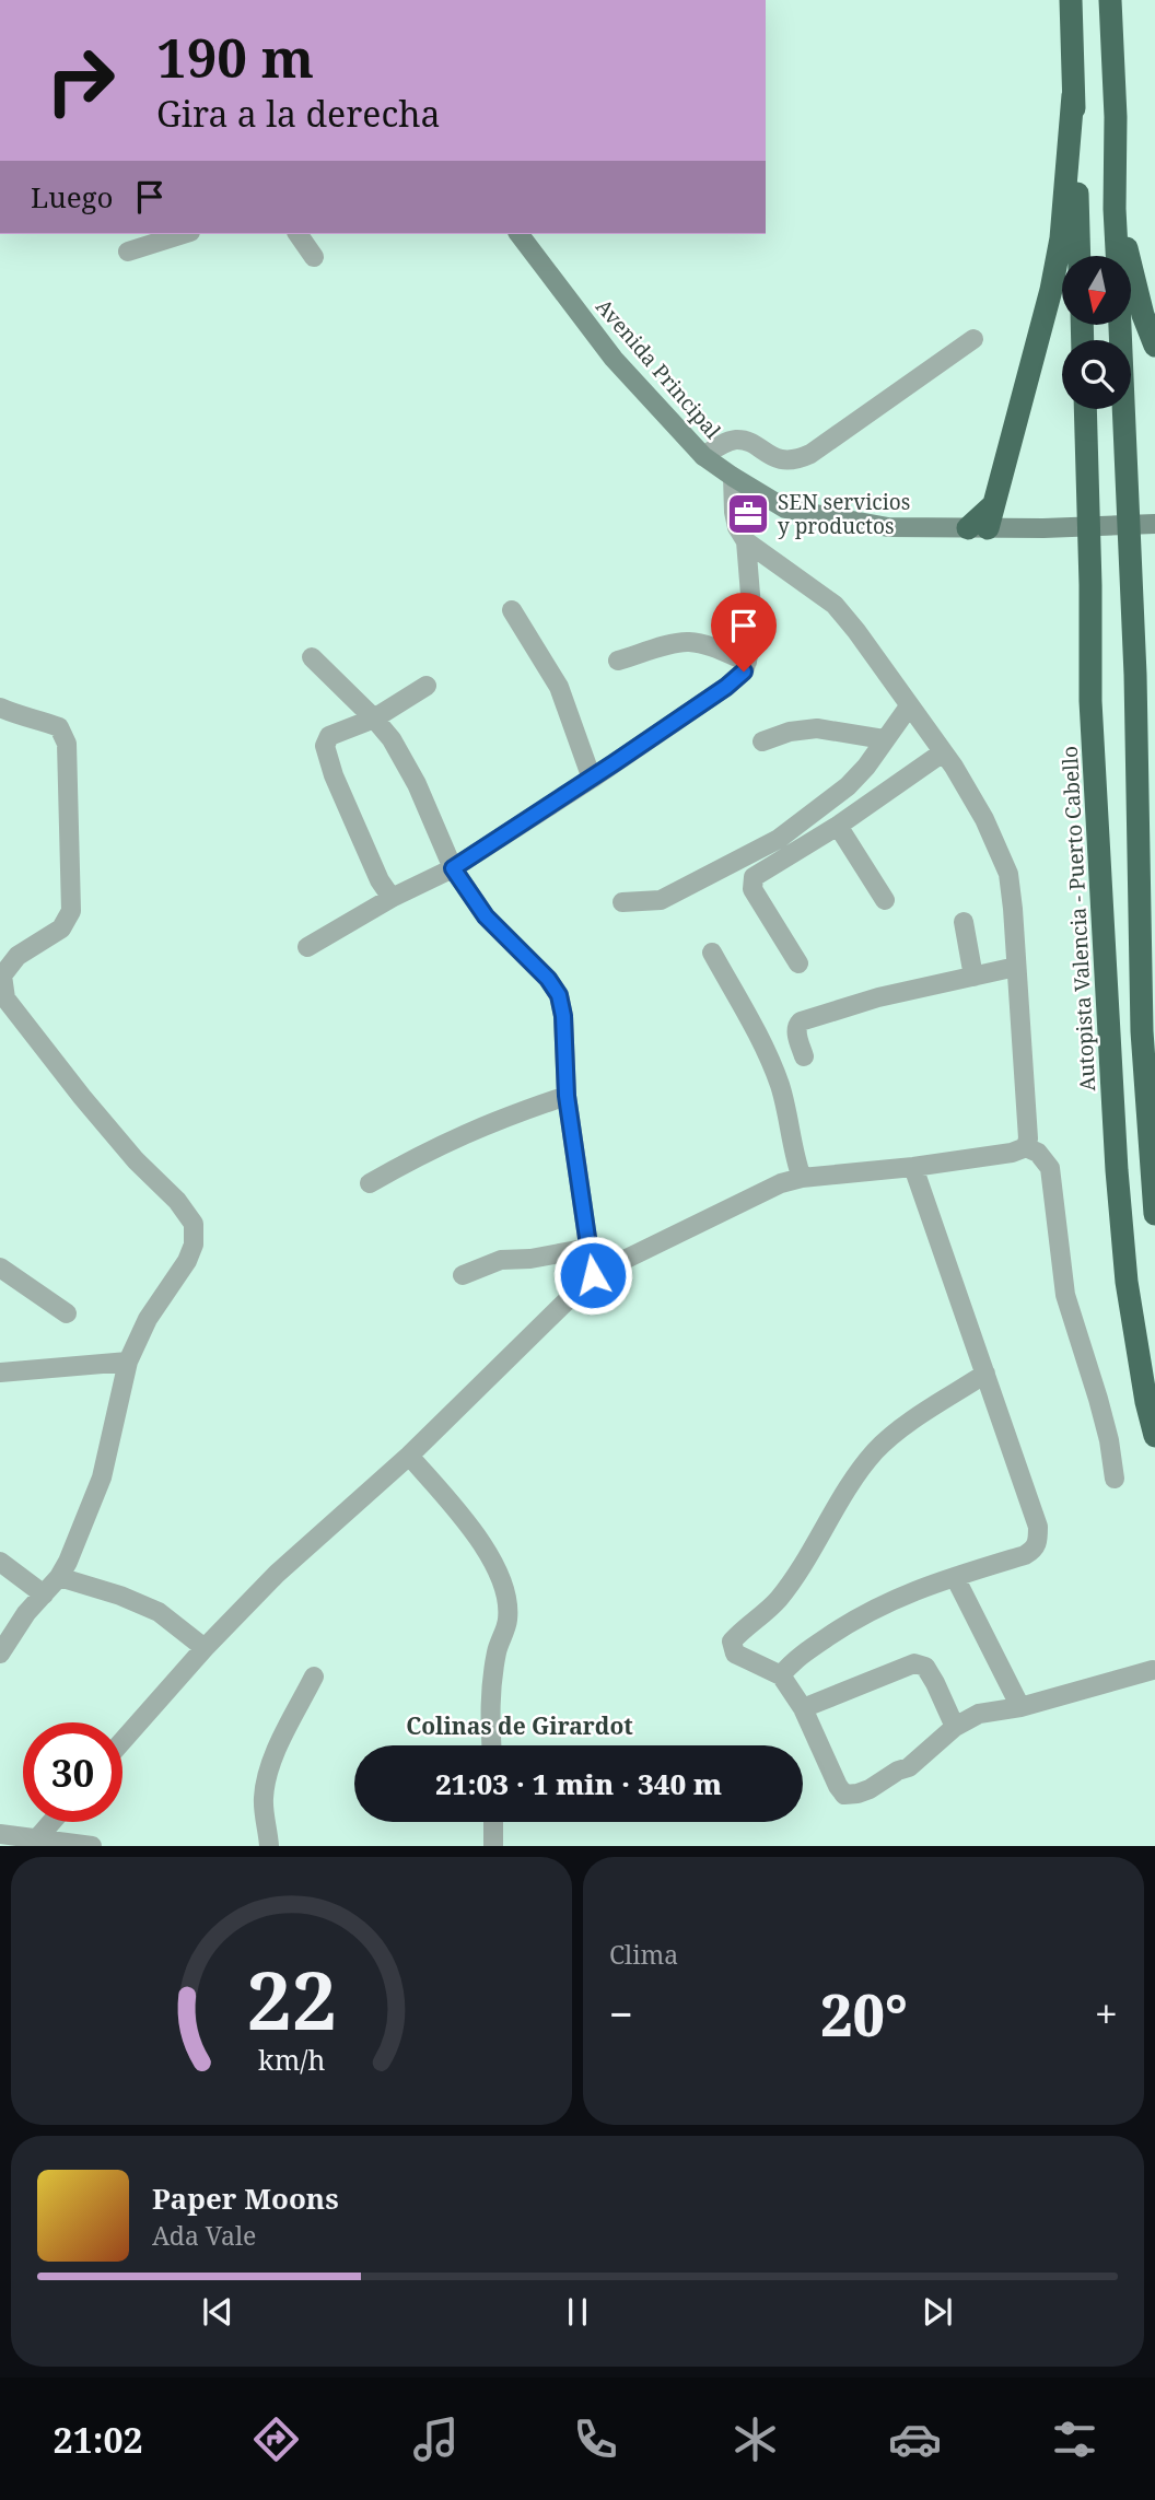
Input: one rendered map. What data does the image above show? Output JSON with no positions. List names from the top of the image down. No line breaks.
{"streets":{"highway":["Autopista Valencia - Puerto Cabello"],"main road":["Avenida Principal"]},"districts":["Colinas de Girardot"],"places":{"office":["SEN servicios y productos"]},"north":"bottom","page":{"turn":["190 m","Gira a la derecha"],"then":"Luego","limit":"30","trip":"21:03 · 1 min · 340 m","tile":"Clima","heat":["−","20°","+"],"song":["Paper Moons","Ada Vale"],"tabs":"21:02","gauge":["22","km/h"]}}
